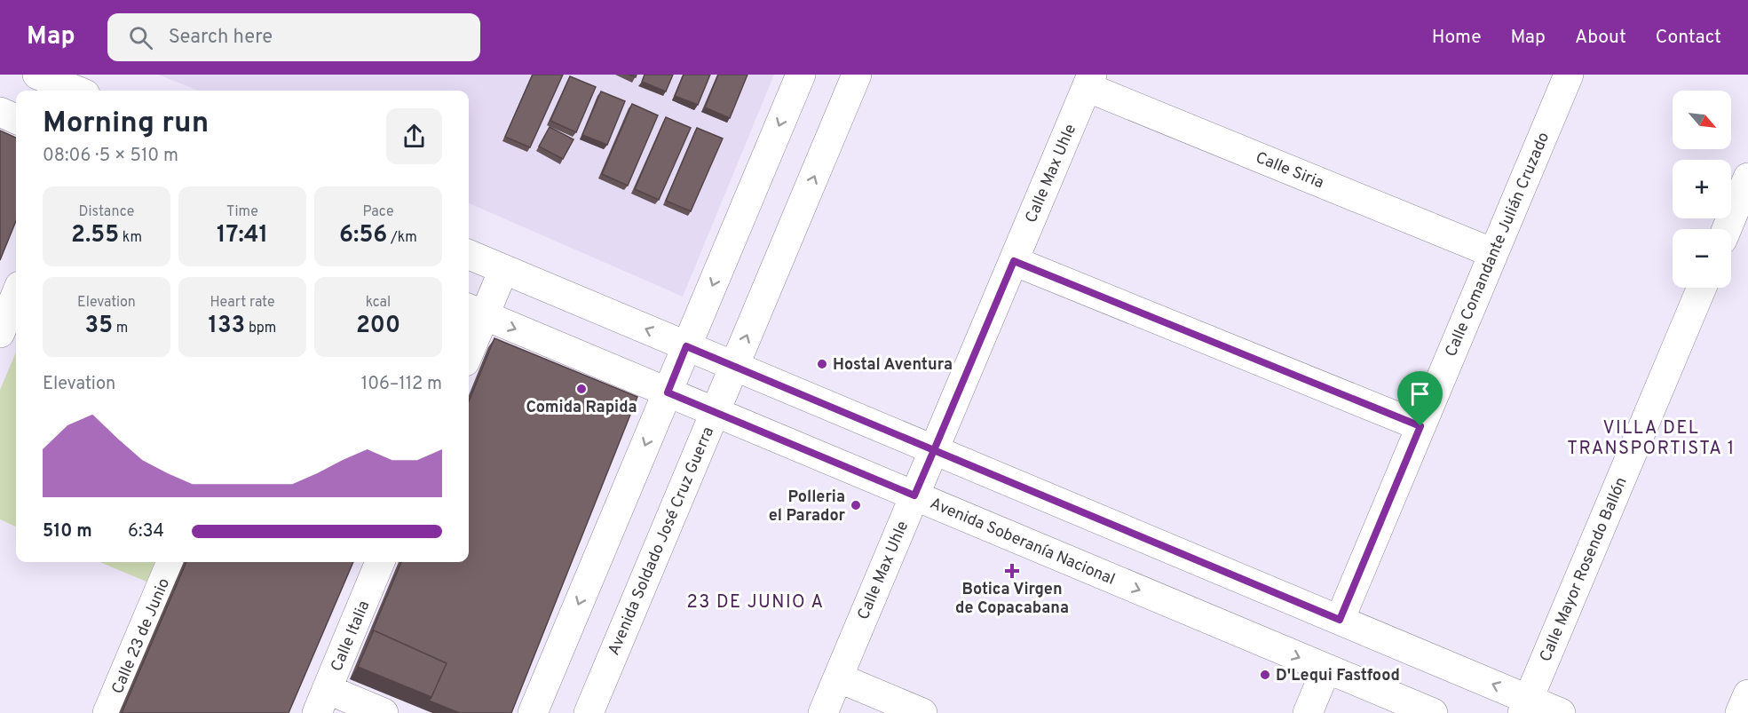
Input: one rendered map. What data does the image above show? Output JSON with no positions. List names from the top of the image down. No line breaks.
{"streets":{"street":["Calle Siria","Calle Max Uhle","Calle Comandante Julián Cruzado","Avenida Soldado José Cruz Guerra","Avenida Soberanía Nacional","Calle Mayor Rosendo Ballón","Calle 23 de Junio","Calle Italia"]},"crossings":[["Calle Siria","Calle Max Uhle"],["Calle Siria","Calle Comandante Julián Cruzado"],["Calle Max Uhle","Avenida Soberanía Nacional"],["Avenida Soldado José Cruz Guerra","Avenida Soberanía Nacional"]],"districts":["VILLA DEL TRANSPORTISTA 1","23 DE JUNIO A"],"places":{"other":["Hostal Aventura","Comida Rapida","Polleria el Parador","D'Lequi Fastfood"],"health":["Botica Virgen de Copacabana"]},"north":"bottom right","page":{"header":"Map","search":"Search here","nav":["Home","Map","About","Contact"],"map_buttons":["+","−"],"heading":["Morning run","08:06 · 5 × 510 m"],"stats":[["Distance","2.55 km"],["Time","17:41"],["Pace","6:56 /km"],["Elevation","35 m"],["Heart rate","133 bpm"],["kcal","200"]],"chart":["Elevation","106–112 m"],"list":[{"name":"510 m","note":"6:34"}]}}
